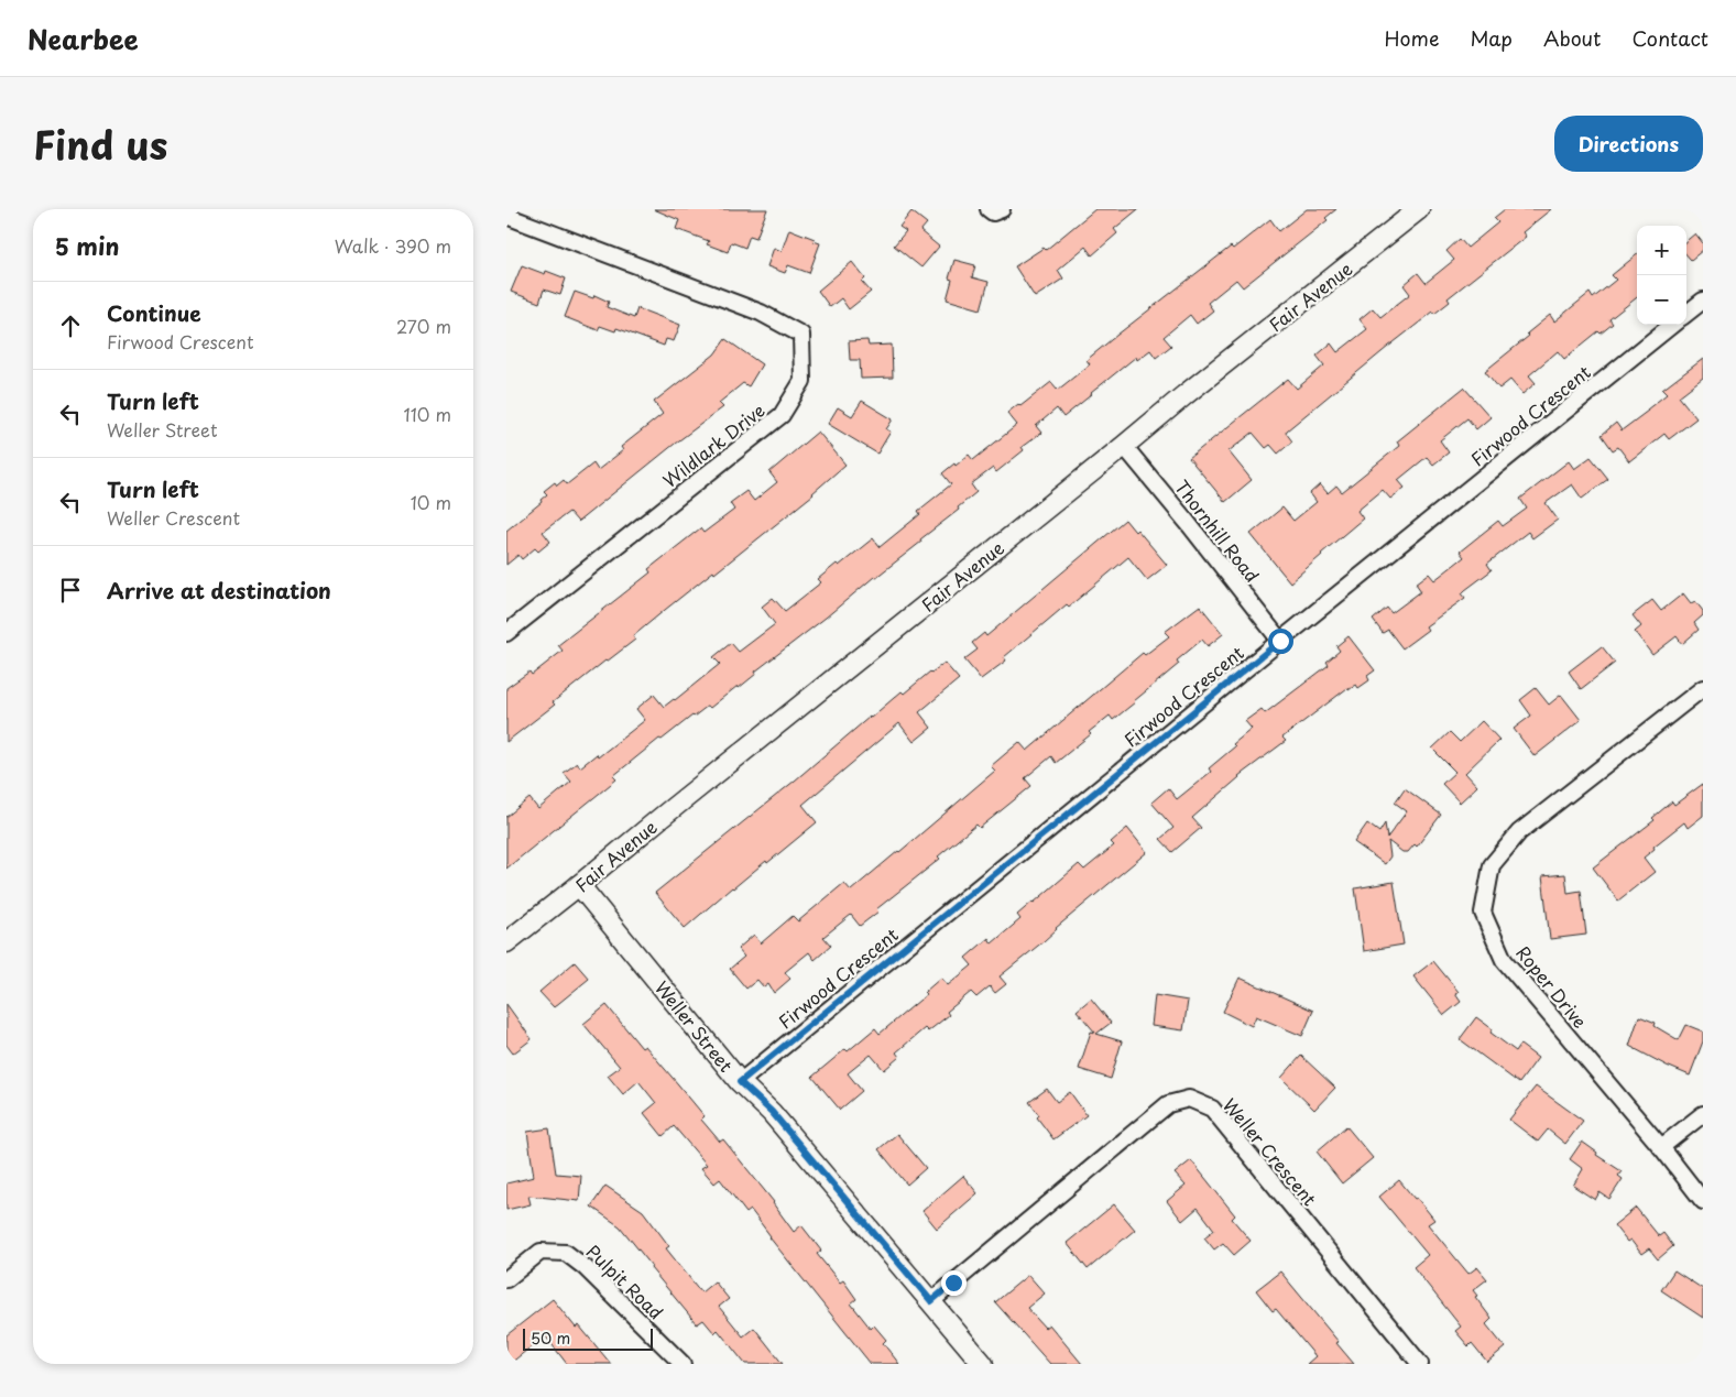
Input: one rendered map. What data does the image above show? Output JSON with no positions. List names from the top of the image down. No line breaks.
{"streets":{"street":["Fair Avenue","Firwood Crescent","Wildlark Drive","Thornhill Road","Roper Drive","Weller Street","Weller Crescent","Pulpit Road"]},"crossings":[["Fair Avenue","Thornhill Road"],["Fair Avenue","Weller Street"],["Firwood Crescent","Thornhill Road"],["Firwood Crescent","Weller Street"],["Weller Street","Weller Crescent"]],"scale_bar":"50 m","page":{"header":"Nearbee","nav":["Home","Map","About","Contact"],"title":"Find us","buttons":"Directions","heading":["5 min","Walk · 390 m"],"map_buttons":["+","−"],"list":[["Continue","Firwood Crescent","270 m"],["Turn left","Weller Street","110 m"],["Turn left","Weller Crescent","10 m"],"Arrive at destination"],"scale":"50 m"}}
